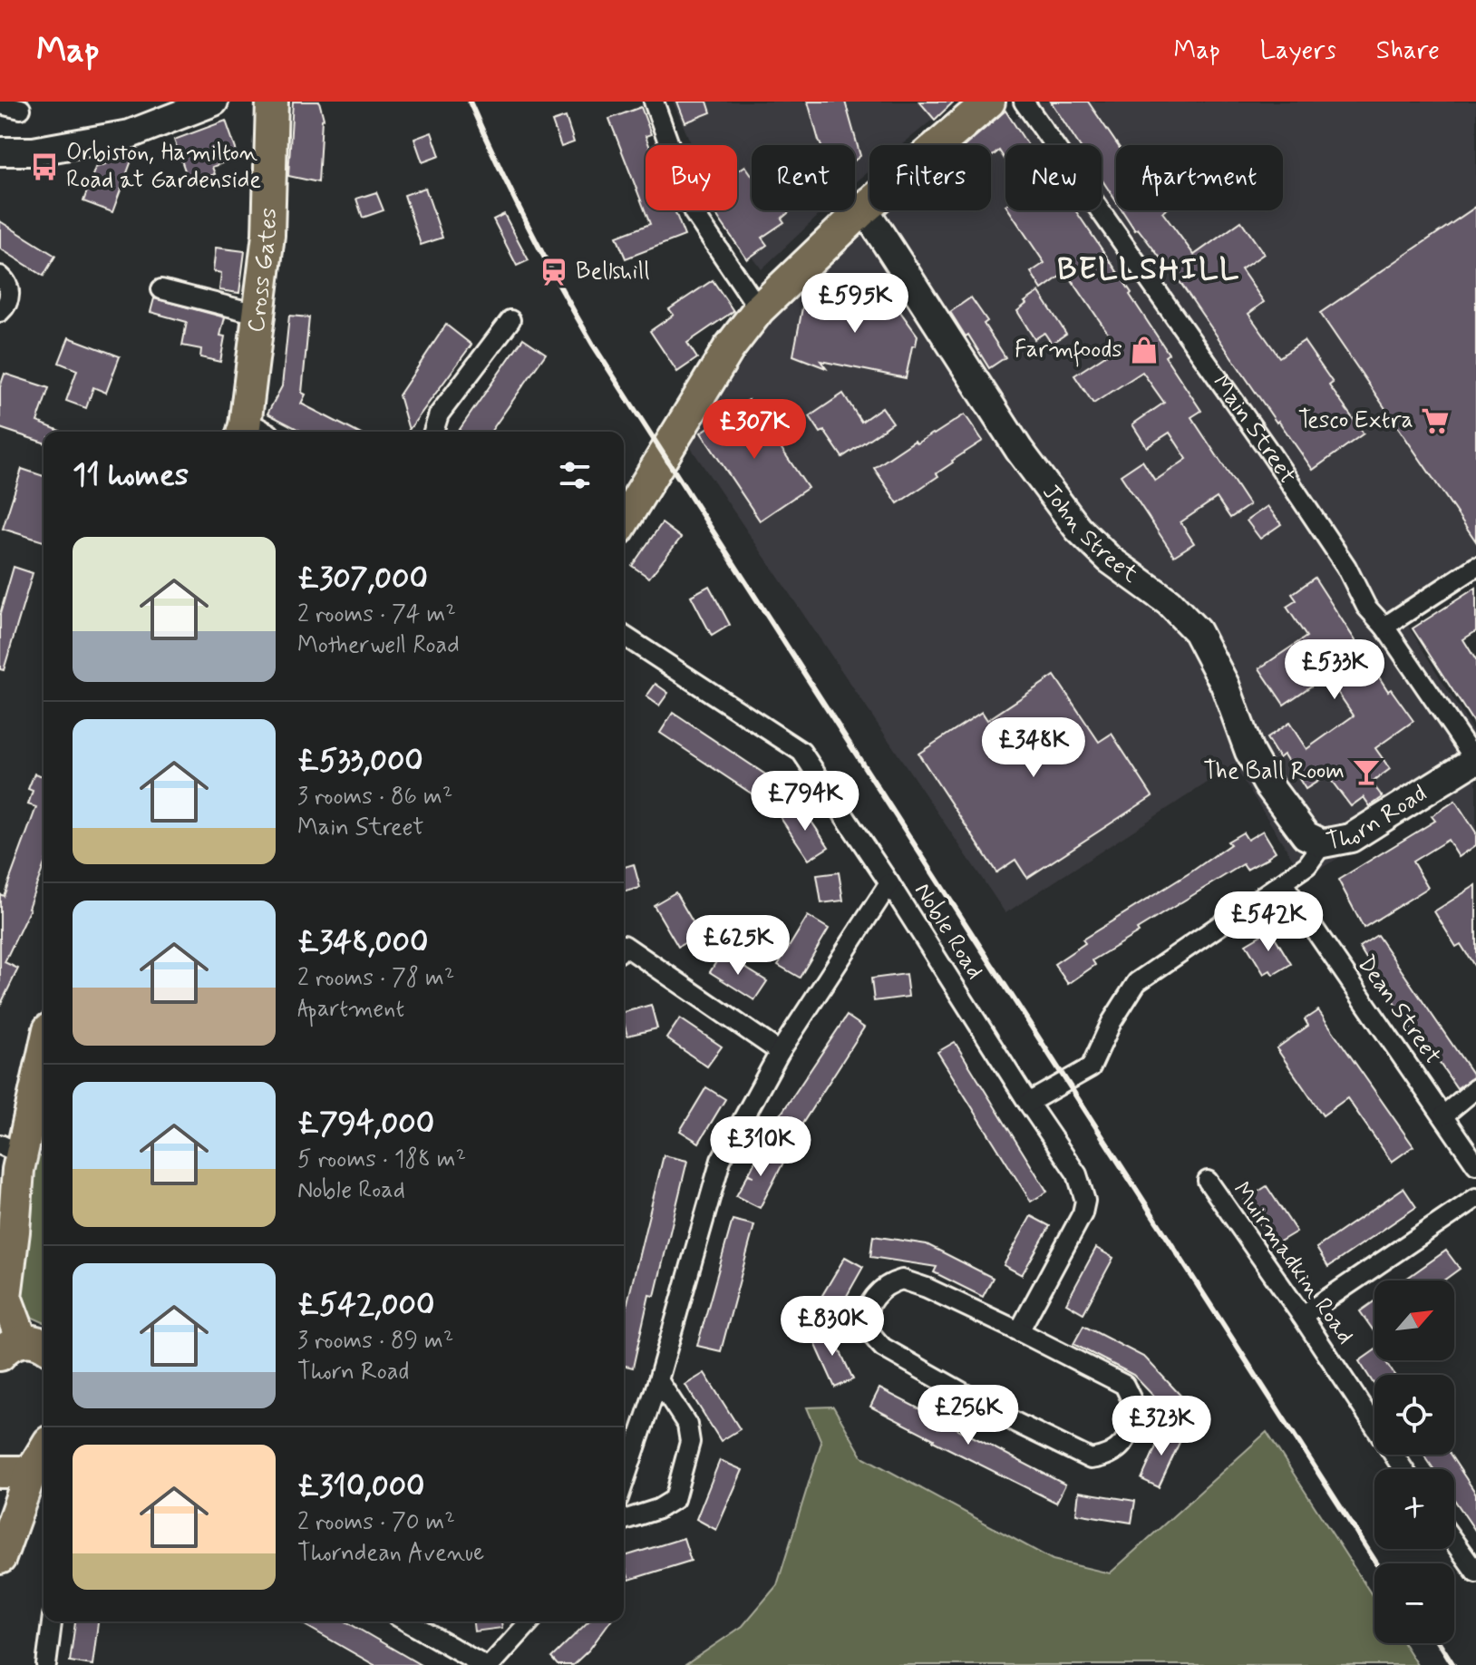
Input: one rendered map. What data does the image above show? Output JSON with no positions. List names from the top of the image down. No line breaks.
{"streets":{"main road":["Cross Gates"],"street":["Main Street","John Street","Thorn Road","Noble Road","Dean Street","Muirmadkin Road"]},"crossings":[["Main Street","Thorn Road"],["John Street","Thorn Road"],["Thorn Road","Noble Road"],["Thorn Road","Dean Street"]],"districts":["BELLSHILL"],"places":{"bus stop":["Orbiston, Hamilton Road at Gardenside"],"station":["Bellshill"],"shop":["Farmfoods"],"supermarket":["Tesco Extra"],"bar":["The Ball Room"]},"north":"top right","page":{"header":"Map","nav":["Map","Layers","Share"],"chip":["Buy","Rent","Filters","New","Apartment"],"price":["£595K","£307K","£533K","£348K","£794K","£542K","£625K","£310K","£830K","£256K","£323K"],"heading":"11 homes","list":[{"name":"£307,000","note":"2 rooms · 74 m² · Motherwell Road"},{"name":"£533,000","note":"3 rooms · 86 m² · Main Street"},{"name":"£348,000","note":"2 rooms · 78 m² · Apartment"},{"name":"£794,000","note":"5 rooms · 188 m² · Noble Road"},{"name":"£542,000","note":"3 rooms · 89 m² · Thorn Road"},{"name":"£310,000","note":"2 rooms · 70 m² · Thorndean Avenue"}],"map_buttons":["+","−"]}}
